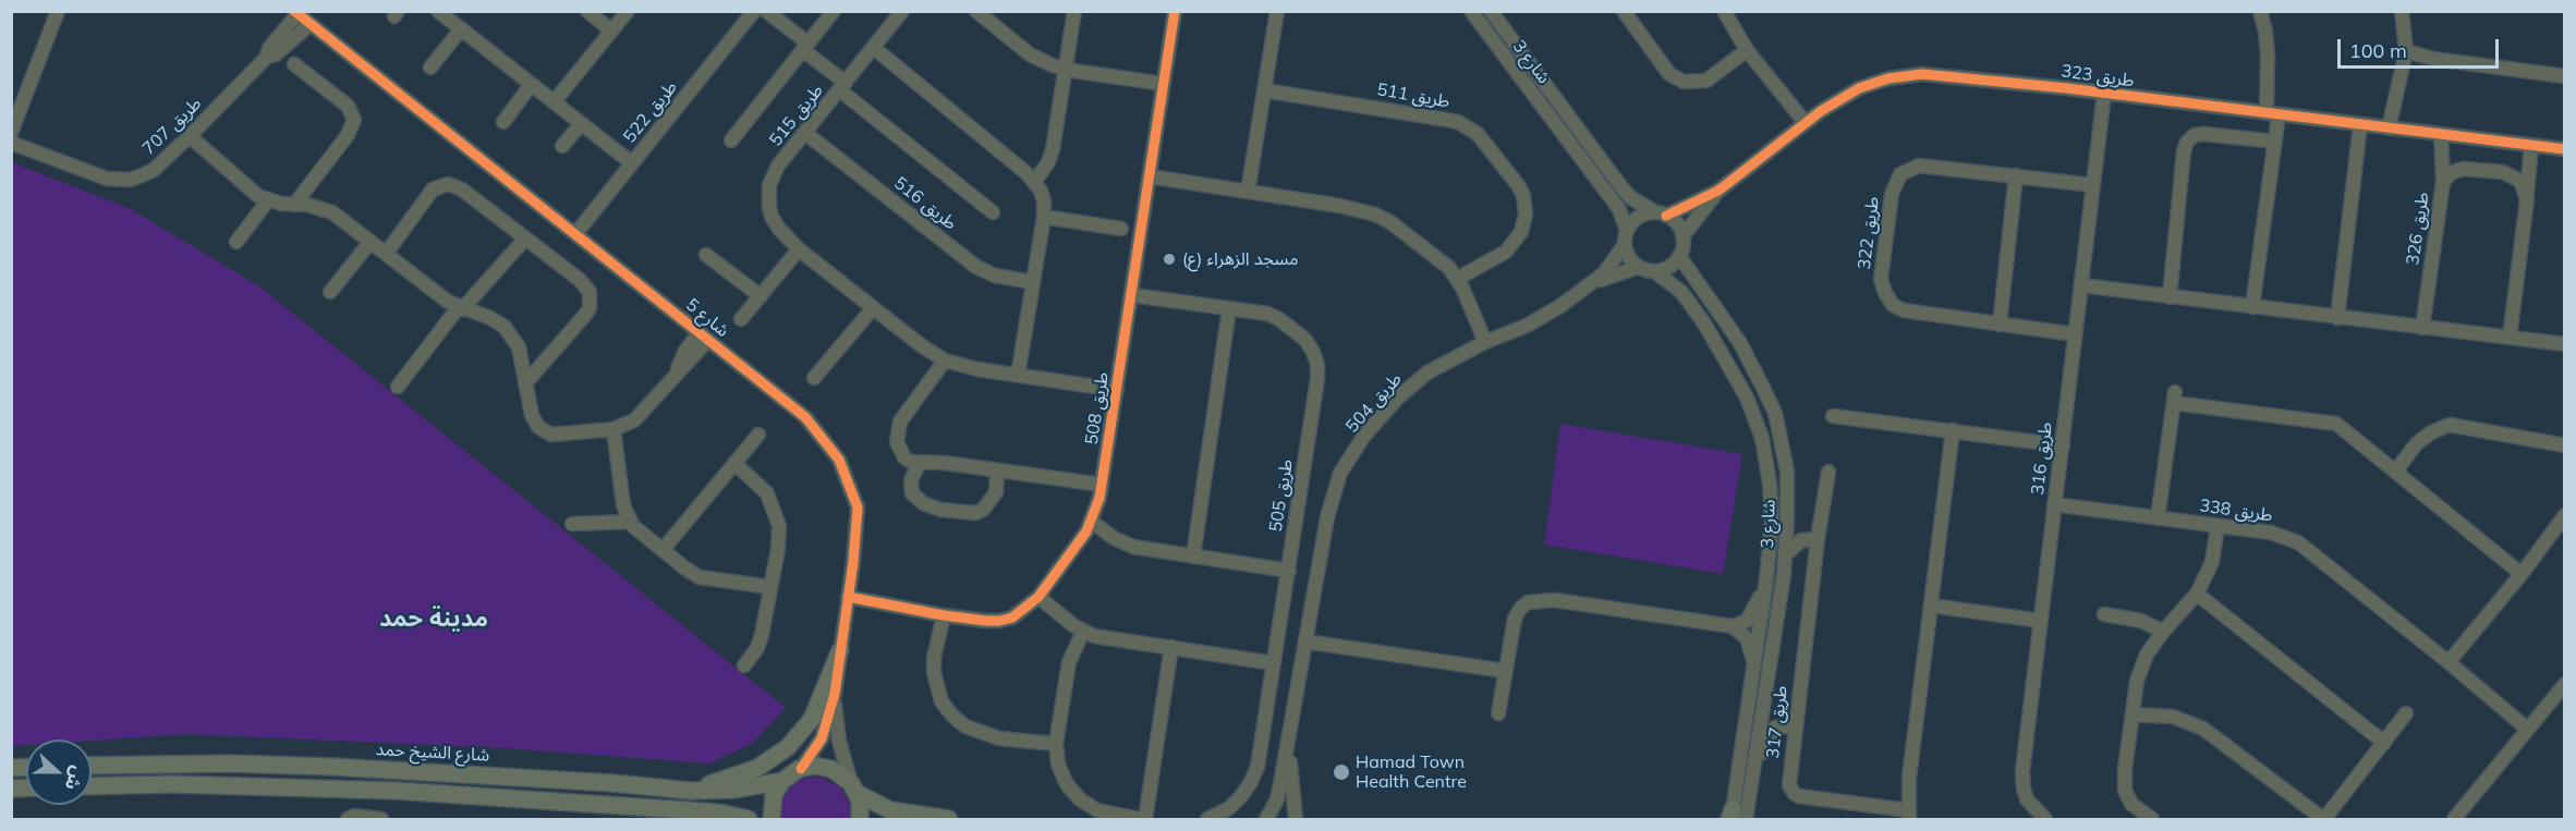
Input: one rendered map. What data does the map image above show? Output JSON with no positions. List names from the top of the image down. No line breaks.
{"streets":{"main road":["شارع الشيخ حمد"],"street":["شارع 3","طريق 323","طريق 511","طريق 522","طريق 515","طريق 707","طريق 516","طريق 326","طريق 322","شارع 5","طريق 504","طريق 508","طريق 316","طريق 505","طريق 338","طريق 317"]},"crossings":[["شارع 3","طريق 323"],["شارع 3","طريق 504"],["طريق 323","طريق 504"],["طريق 323","طريق 316"],["طريق 522","شارع 5"],["طريق 515","طريق 516"],["طريق 515","طريق 508"],["طريق 707","شارع 5"],["طريق 322","طريق 316"],["شارع 5","طريق 508"],["طريق 508","طريق 505"],["طريق 316","طريق 338"]],"districts":["مدينة حمد"],"places":["مسجد الزهراء (ع)","Hamad Town Health Centre"],"scale_bar":"100 m","north":"right"}
